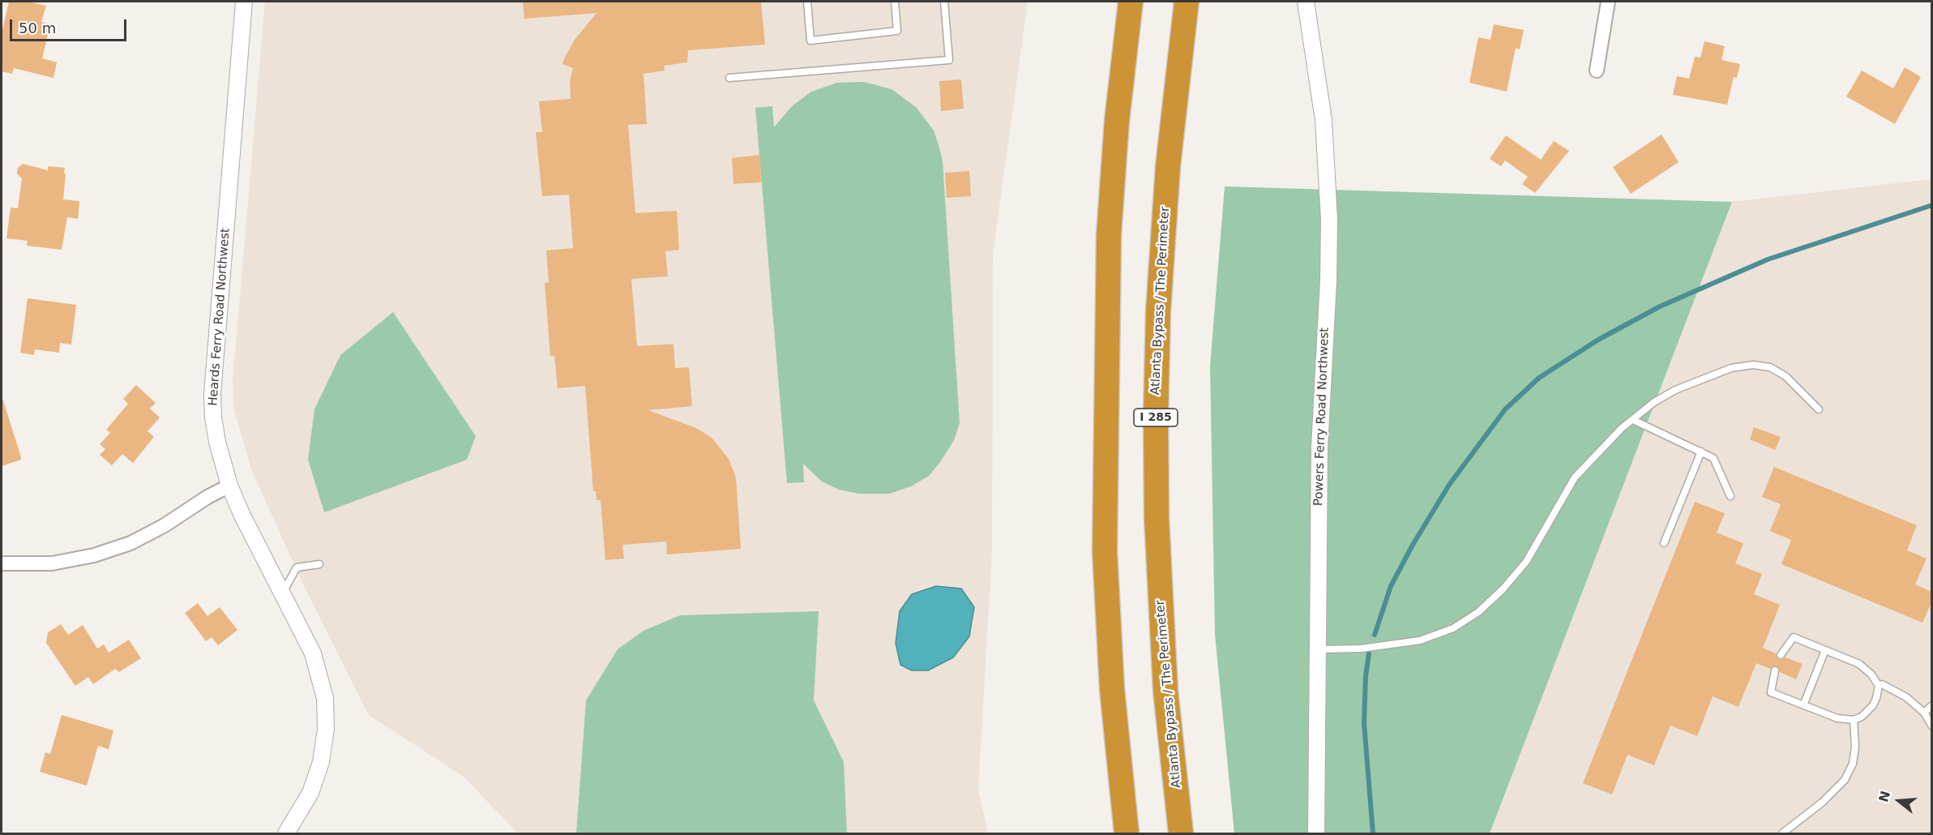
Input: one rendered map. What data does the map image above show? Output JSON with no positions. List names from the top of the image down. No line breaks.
{"streets":{"highway":["Atlanta Bypass / The Perimeter","I 285"],"street":["Heards Ferry Road Northwest","Powers Ferry Road Northwest"]},"scale_bar":"50 m","north":"left"}
